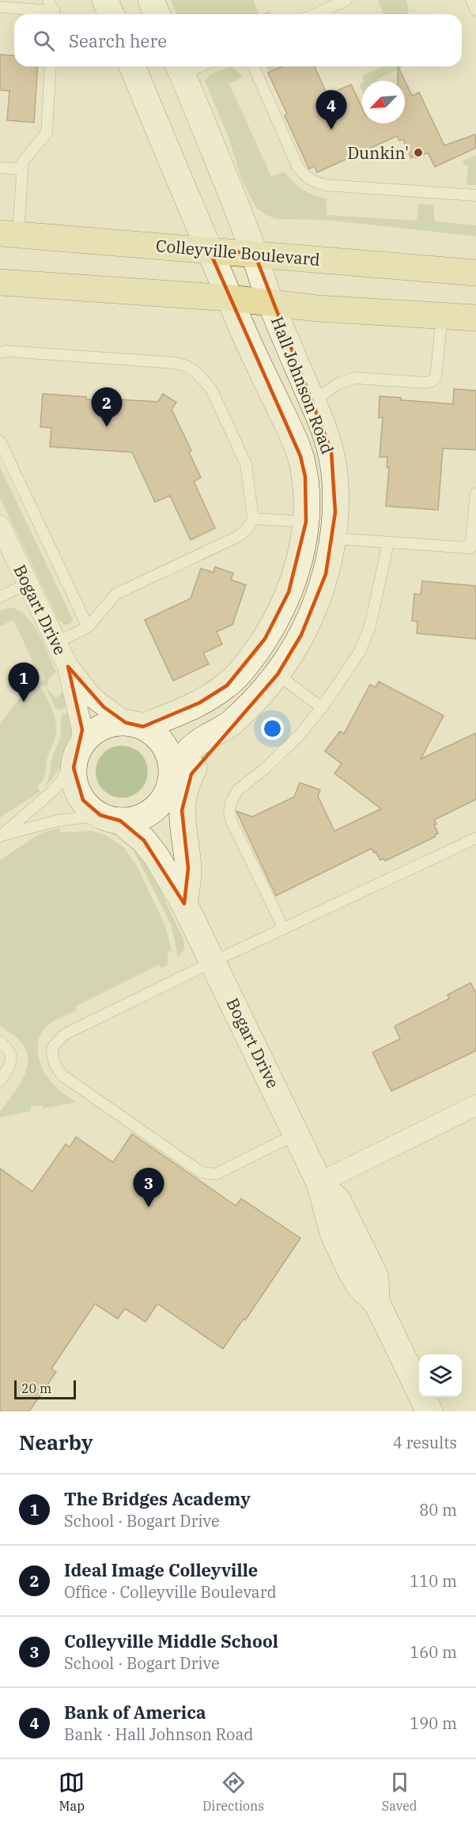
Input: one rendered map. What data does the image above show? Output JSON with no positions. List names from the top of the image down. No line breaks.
{"streets":{"main road":["Colleyville Boulevard"],"street":["Hall Johnson Road","Bogart Drive"]},"crossings":[["Colleyville Boulevard","Hall Johnson Road"],["Hall Johnson Road","Bogart Drive"]],"places":["Dunkin'"],"scale_bar":"20 m","north":"bottom left","page":{"search":"Search here","pins":["4","2","1","3"],"scale":"20 m","heading":["Nearby","4 results"],"list":[{"mark":"1","name":"The Bridges Academy","note":"School · Bogart Drive","value":"80 m"},{"mark":"2","name":"Ideal Image Colleyville","note":"Office · Colleyville Boulevard","value":"110 m"},{"mark":"3","name":"Colleyville Middle School","note":"School · Bogart Drive","value":"160 m"},{"mark":"4","name":"Bank of America","note":"Bank · Hall Johnson Road","value":"190 m"}],"nav":["Map","Directions","Saved"]}}
